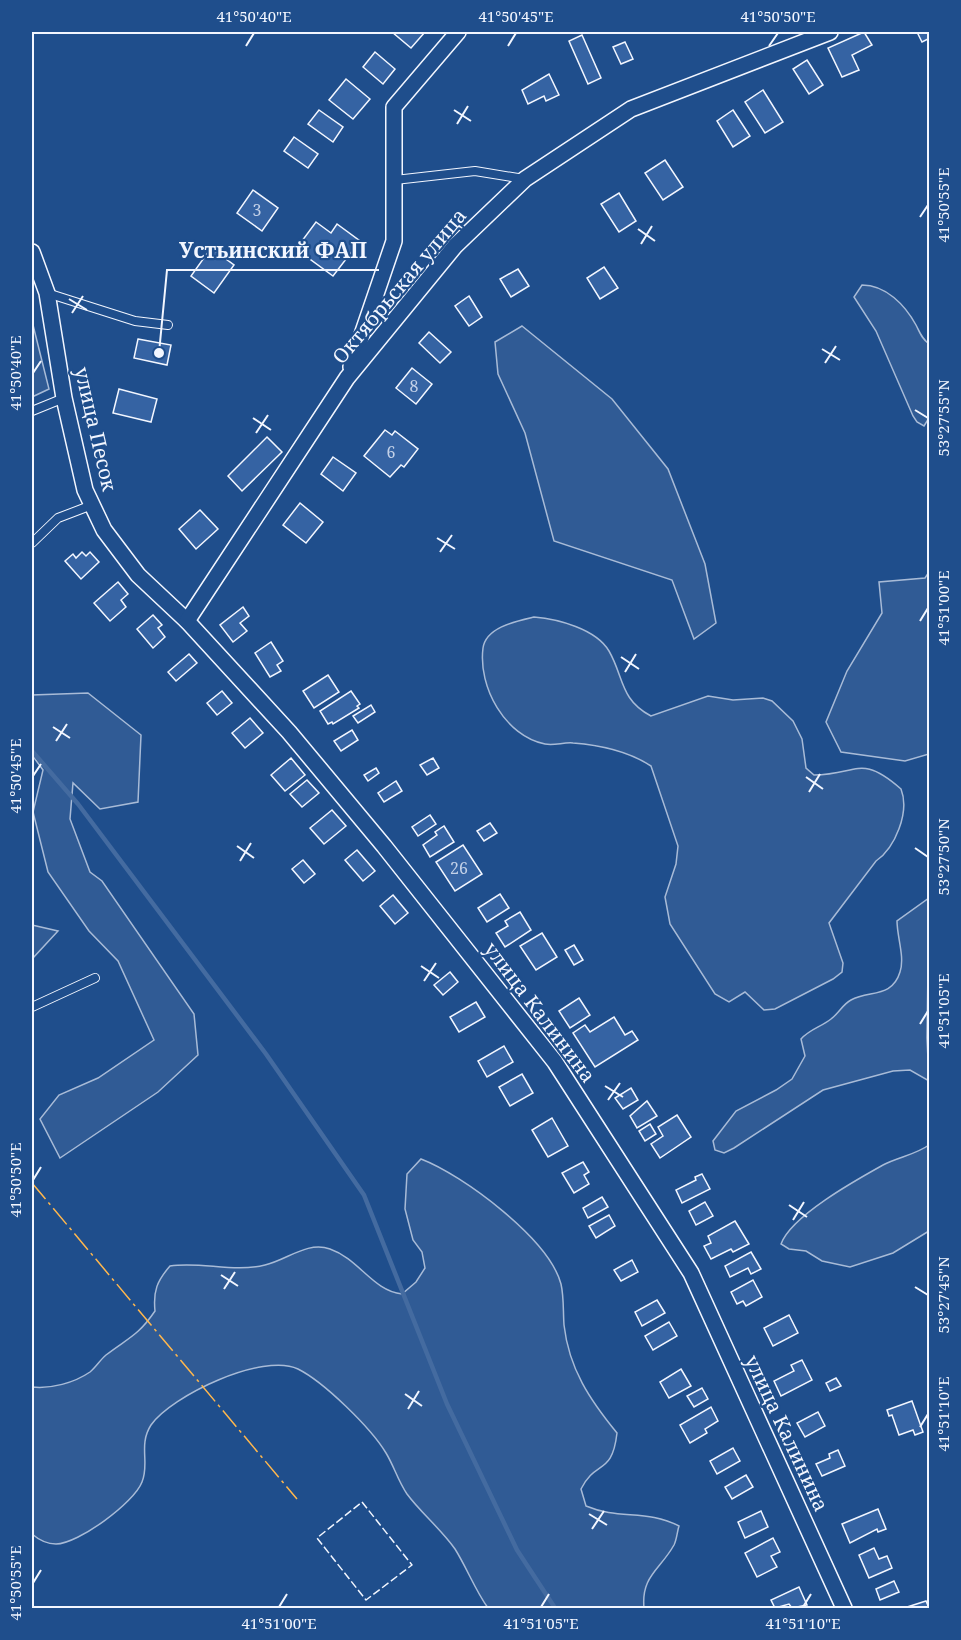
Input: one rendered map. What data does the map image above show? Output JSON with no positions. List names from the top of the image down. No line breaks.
{"streets":{"street":["Октябрьская улица","улица Песок","улица Калинина"]},"crossings":[["Октябрьская улица","улица Песок"],["Октябрьская улица","улица Калинина"],["улица Песок","улица Калинина"]],"places":["Устьинский ФАП"],"house_numbers":["3","8","6","26"],"coordinates":["41°50'40\"E","41°50'45\"E","41°50'50\"E","41°50'55\"E","53°27'55\"N","41°51'00\"E","53°27'50\"N","41°51'05\"E","53°27'45\"N","41°51'10\"E"]}
